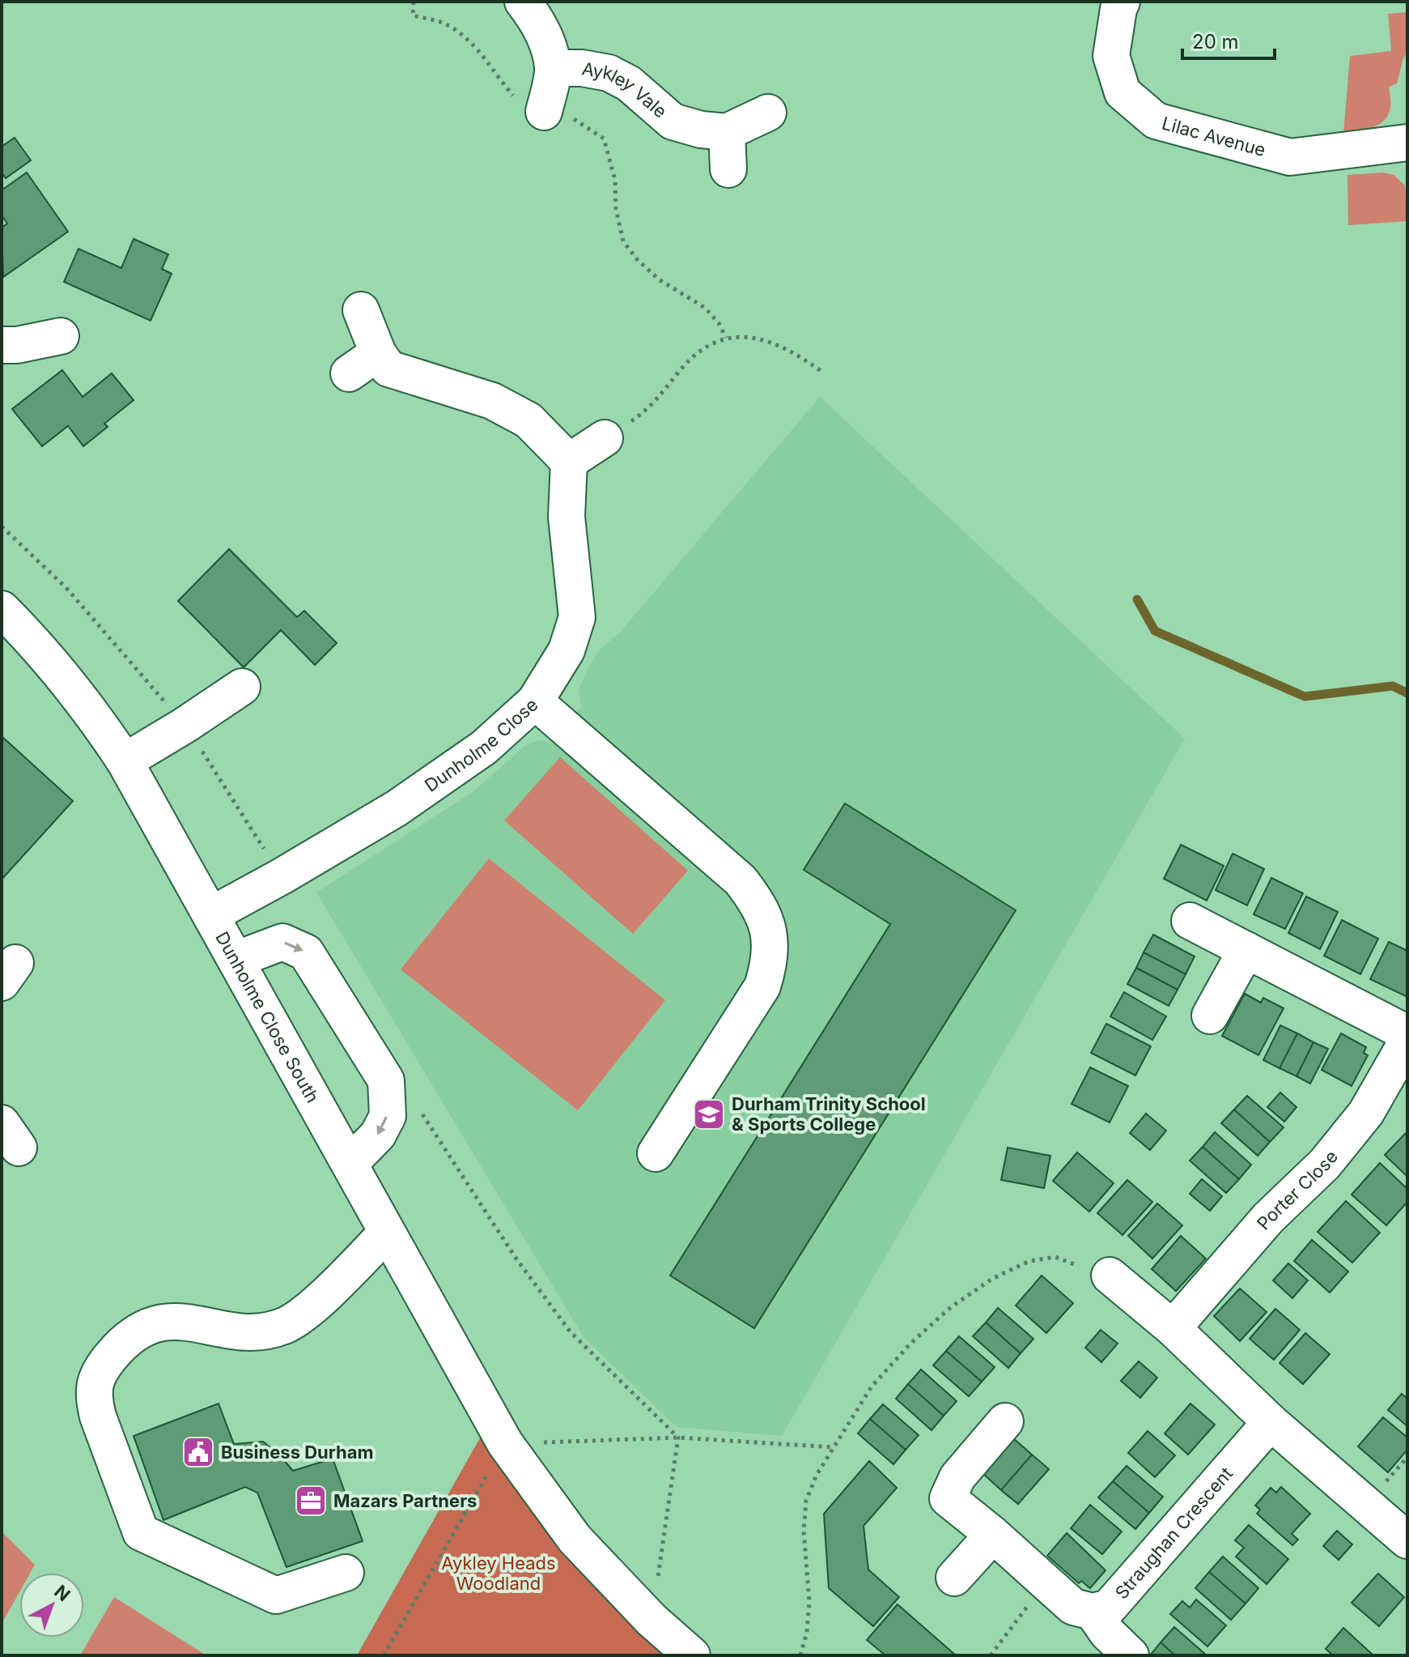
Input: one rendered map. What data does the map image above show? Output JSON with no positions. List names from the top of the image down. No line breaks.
{"streets":{"street":["Aykley Vale","Lilac Avenue","Dunholme Close","Dunholme Close South","Porter Close","Straughan Crescent"]},"crossings":[["Dunholme Close","Dunholme Close South"]],"parks":["Aykley Heads Woodland"],"places":{"school or university":["Durham Trinity School & Sports College"],"public building":["Business Durham"],"office":["Mazars Partners"]},"scale_bar":"20 m","north":"top right"}
